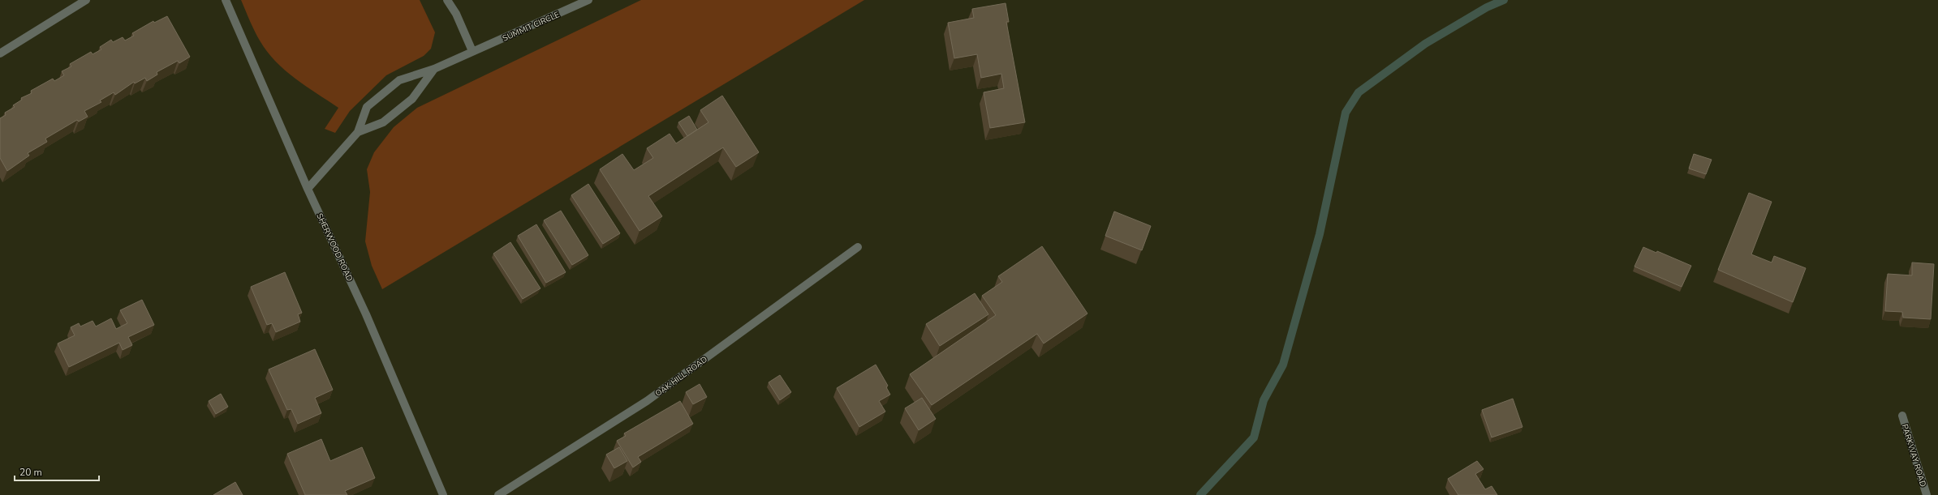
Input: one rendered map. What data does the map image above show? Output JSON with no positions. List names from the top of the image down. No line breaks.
{"streets":{"street":["SUMMIT CIRCLE","SHERWOOD ROAD","OAK HILL ROAD","PARKWAY ROAD"]},"crossings":[["SUMMIT CIRCLE","SHERWOOD ROAD"]],"scale_bar":"20 m"}
